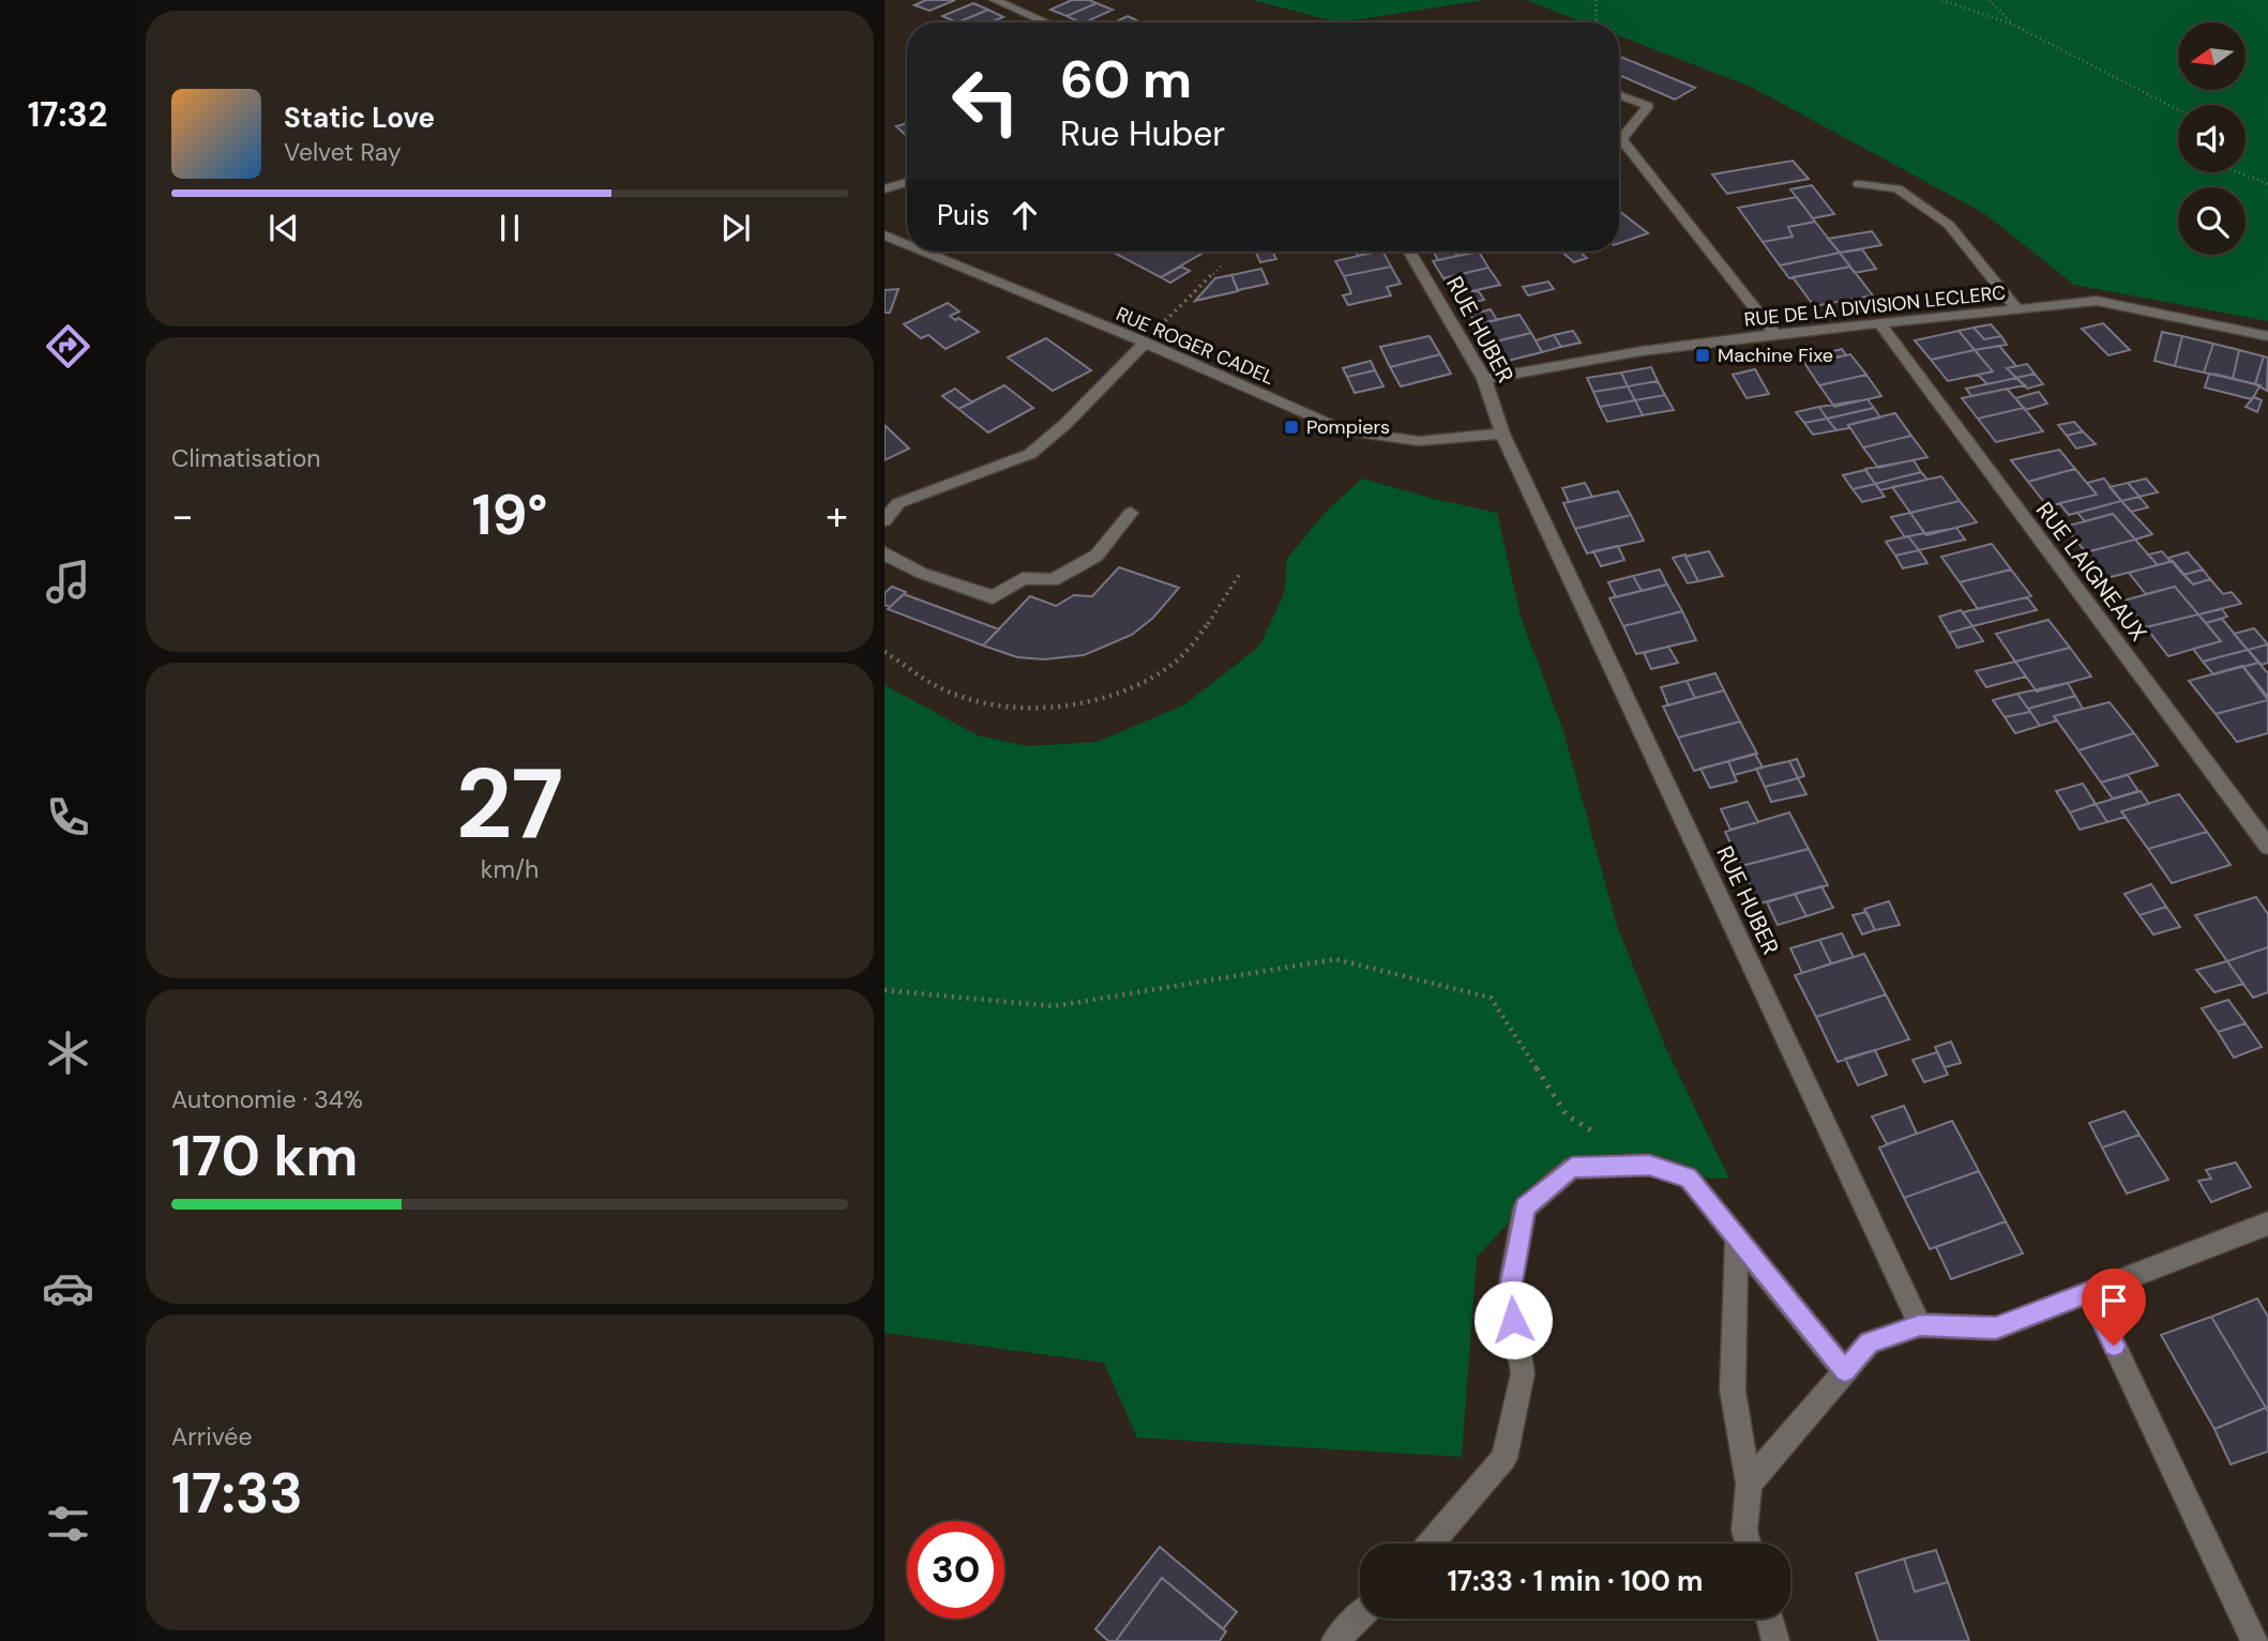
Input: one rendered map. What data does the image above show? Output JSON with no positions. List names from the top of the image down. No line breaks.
{"streets":{"street":["RUE DE LA DIVISION LECLERC","RUE HUBER","RUE ROGER CADEL","RUE LAIGNEAUX"]},"crossings":[["RUE DE LA DIVISION LECLERC","RUE HUBER"],["RUE DE LA DIVISION LECLERC","RUE LAIGNEAUX"],["RUE HUBER","RUE ROGER CADEL"]],"places":{"transit":["Machine Fixe","Pompiers"]},"north":"left","page":{"tabs":"17:32","turn":["60 m","Rue Huber"],"song":["Static Love","Velvet Ray"],"then":"Puis","tile":["Climatisation",["27","km/h"],["Autonomie · 34%","170 km"],["Arrivée","17:33"]],"heat":["−","19°","+"],"limit":"30","trip":"17:33 · 1 min · 100 m"}}
